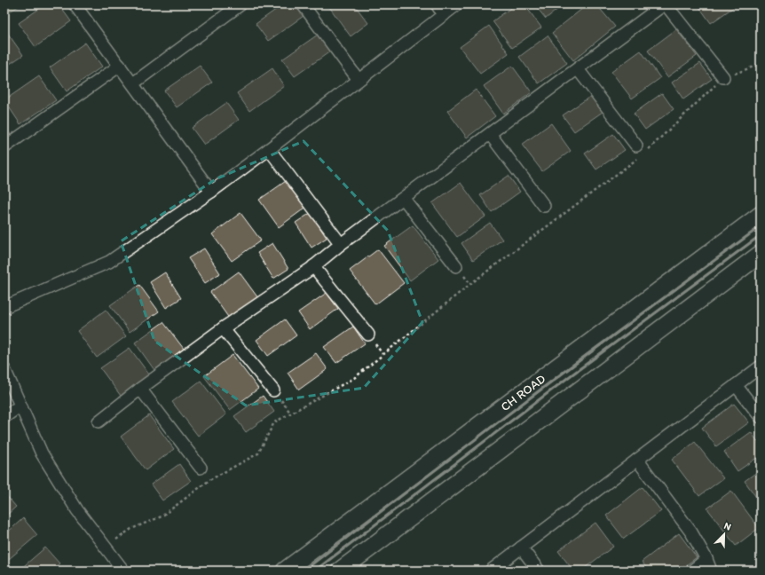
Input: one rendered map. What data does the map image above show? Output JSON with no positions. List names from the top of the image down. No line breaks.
{"streets":{"street":["CH ROAD"]},"north":"top right"}
